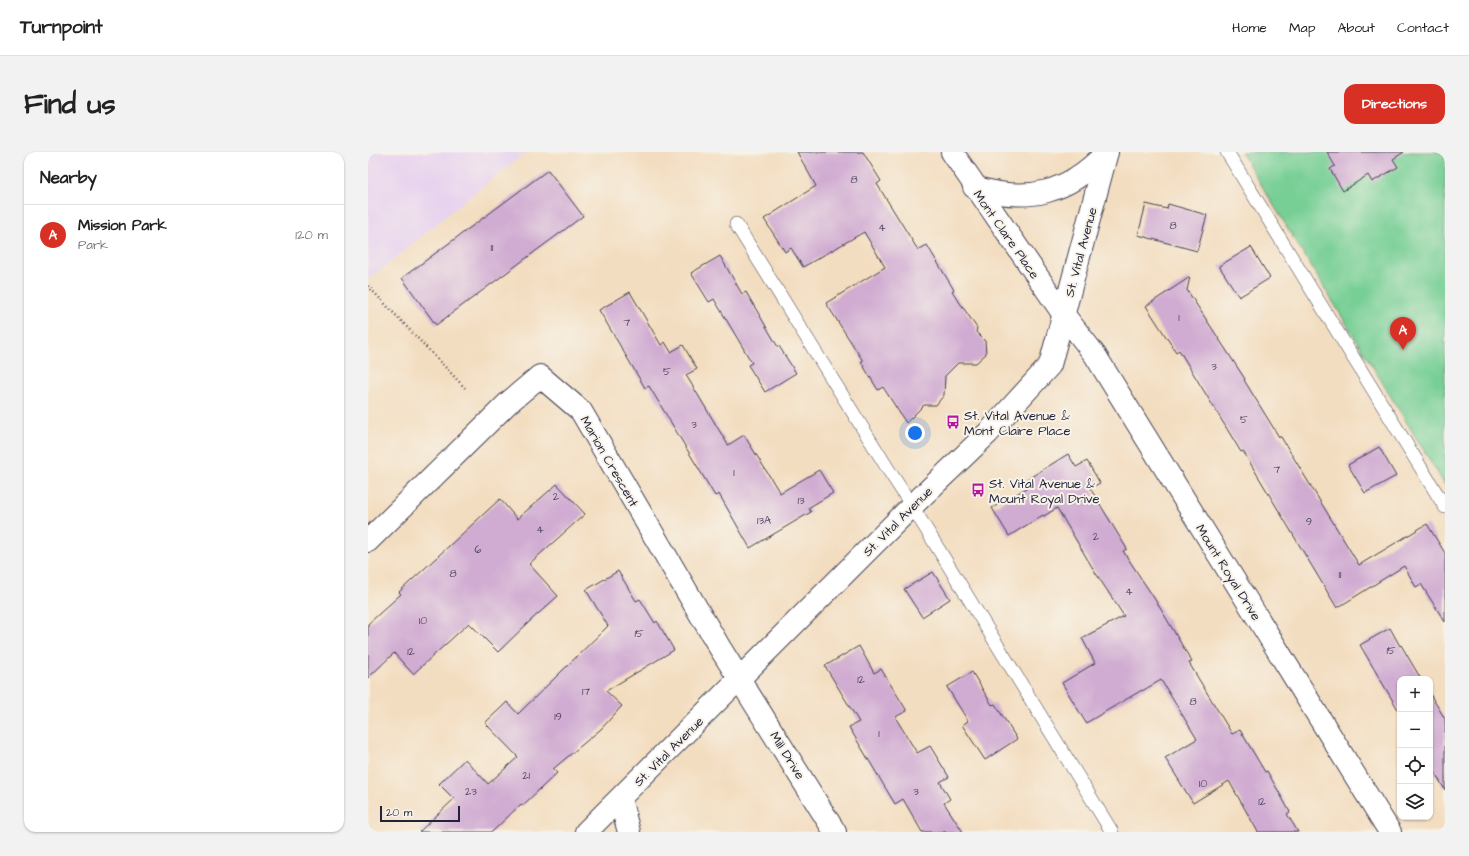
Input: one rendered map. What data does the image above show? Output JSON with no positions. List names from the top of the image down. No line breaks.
{"streets":{"street":["Mont Clare Place","St. Vital Avenue","Marion Crescent","Mount Royal Drive","Mill Drive"]},"crossings":[["Mont Clare Place","St. Vital Avenue"],["Mont Clare Place","Mount Royal Drive"],["St. Vital Avenue","Marion Crescent"],["St. Vital Avenue","Mount Royal Drive"],["St. Vital Avenue","Mill Drive"],["Marion Crescent","Mill Drive"]],"places":{"bus stop":["St. Vital Avenue & Mont Claire Place","St. Vital Avenue & Mount Royal Drive"]},"house_numbers":["8","8","4","11","1","7","3","5","5","3","7","1","2","13","13A","9","4","2","6","8","11","4","10","15","15","12","12","17","8","19","1","21","10","23","3","12"],"scale_bar":"20 m","page":{"header":"Turnpoint","nav":["Home","Map","About","Contact"],"buttons":"Directions","title":"Find us","heading":"Nearby","list":[{"mark":"A","name":"Mission Park","note":"Park","value":"120 m"}],"pins":"A","map_buttons":["+","−"],"scale":"20 m"}}
